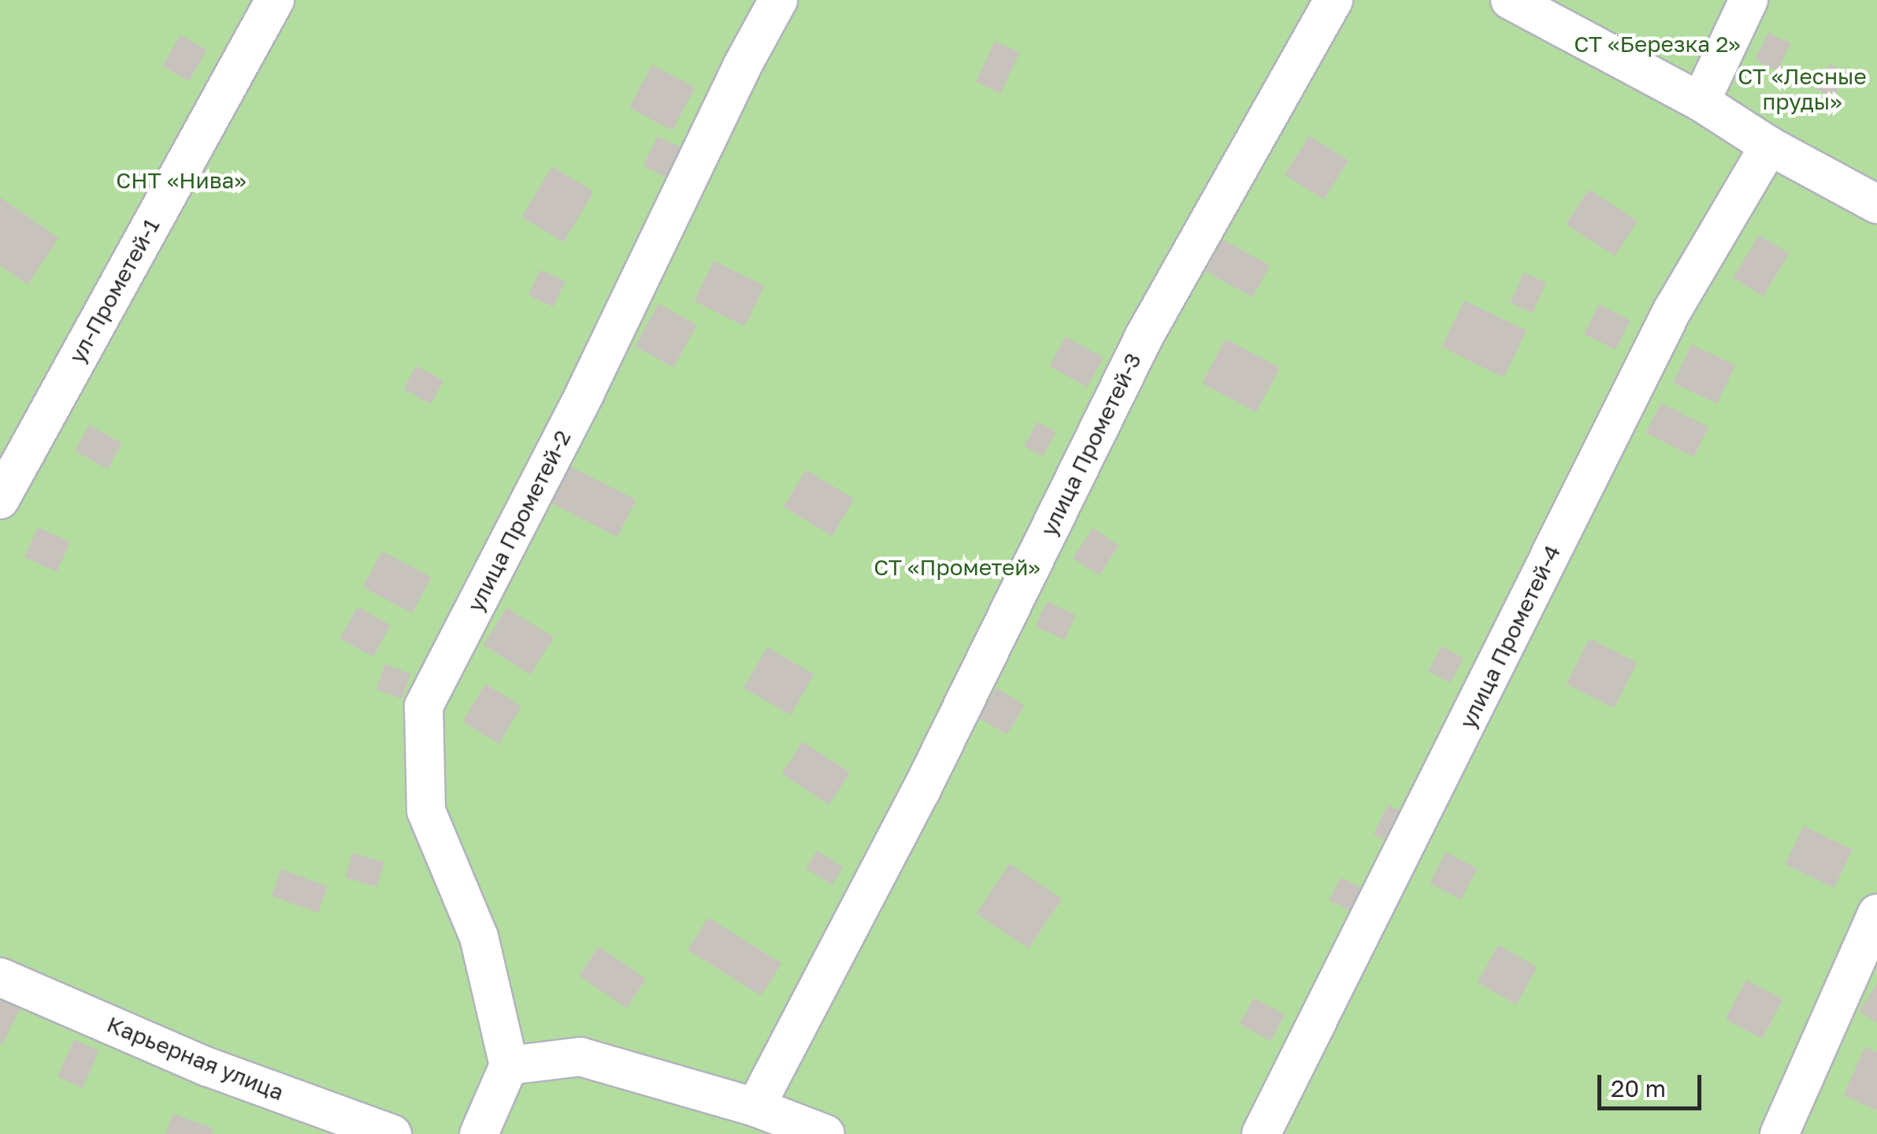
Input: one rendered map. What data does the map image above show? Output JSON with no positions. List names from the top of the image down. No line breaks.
{"streets":{"street":["ул-Прометей-1","улица Прометей-3","улица Прометей-2","улица Прометей-4","Карьерная улица"]},"parks":["СТ «Березка 2»","СТ «Лесные пруды»","СНТ «Нива»","СТ «Прометей»"],"scale_bar":"20 m"}
